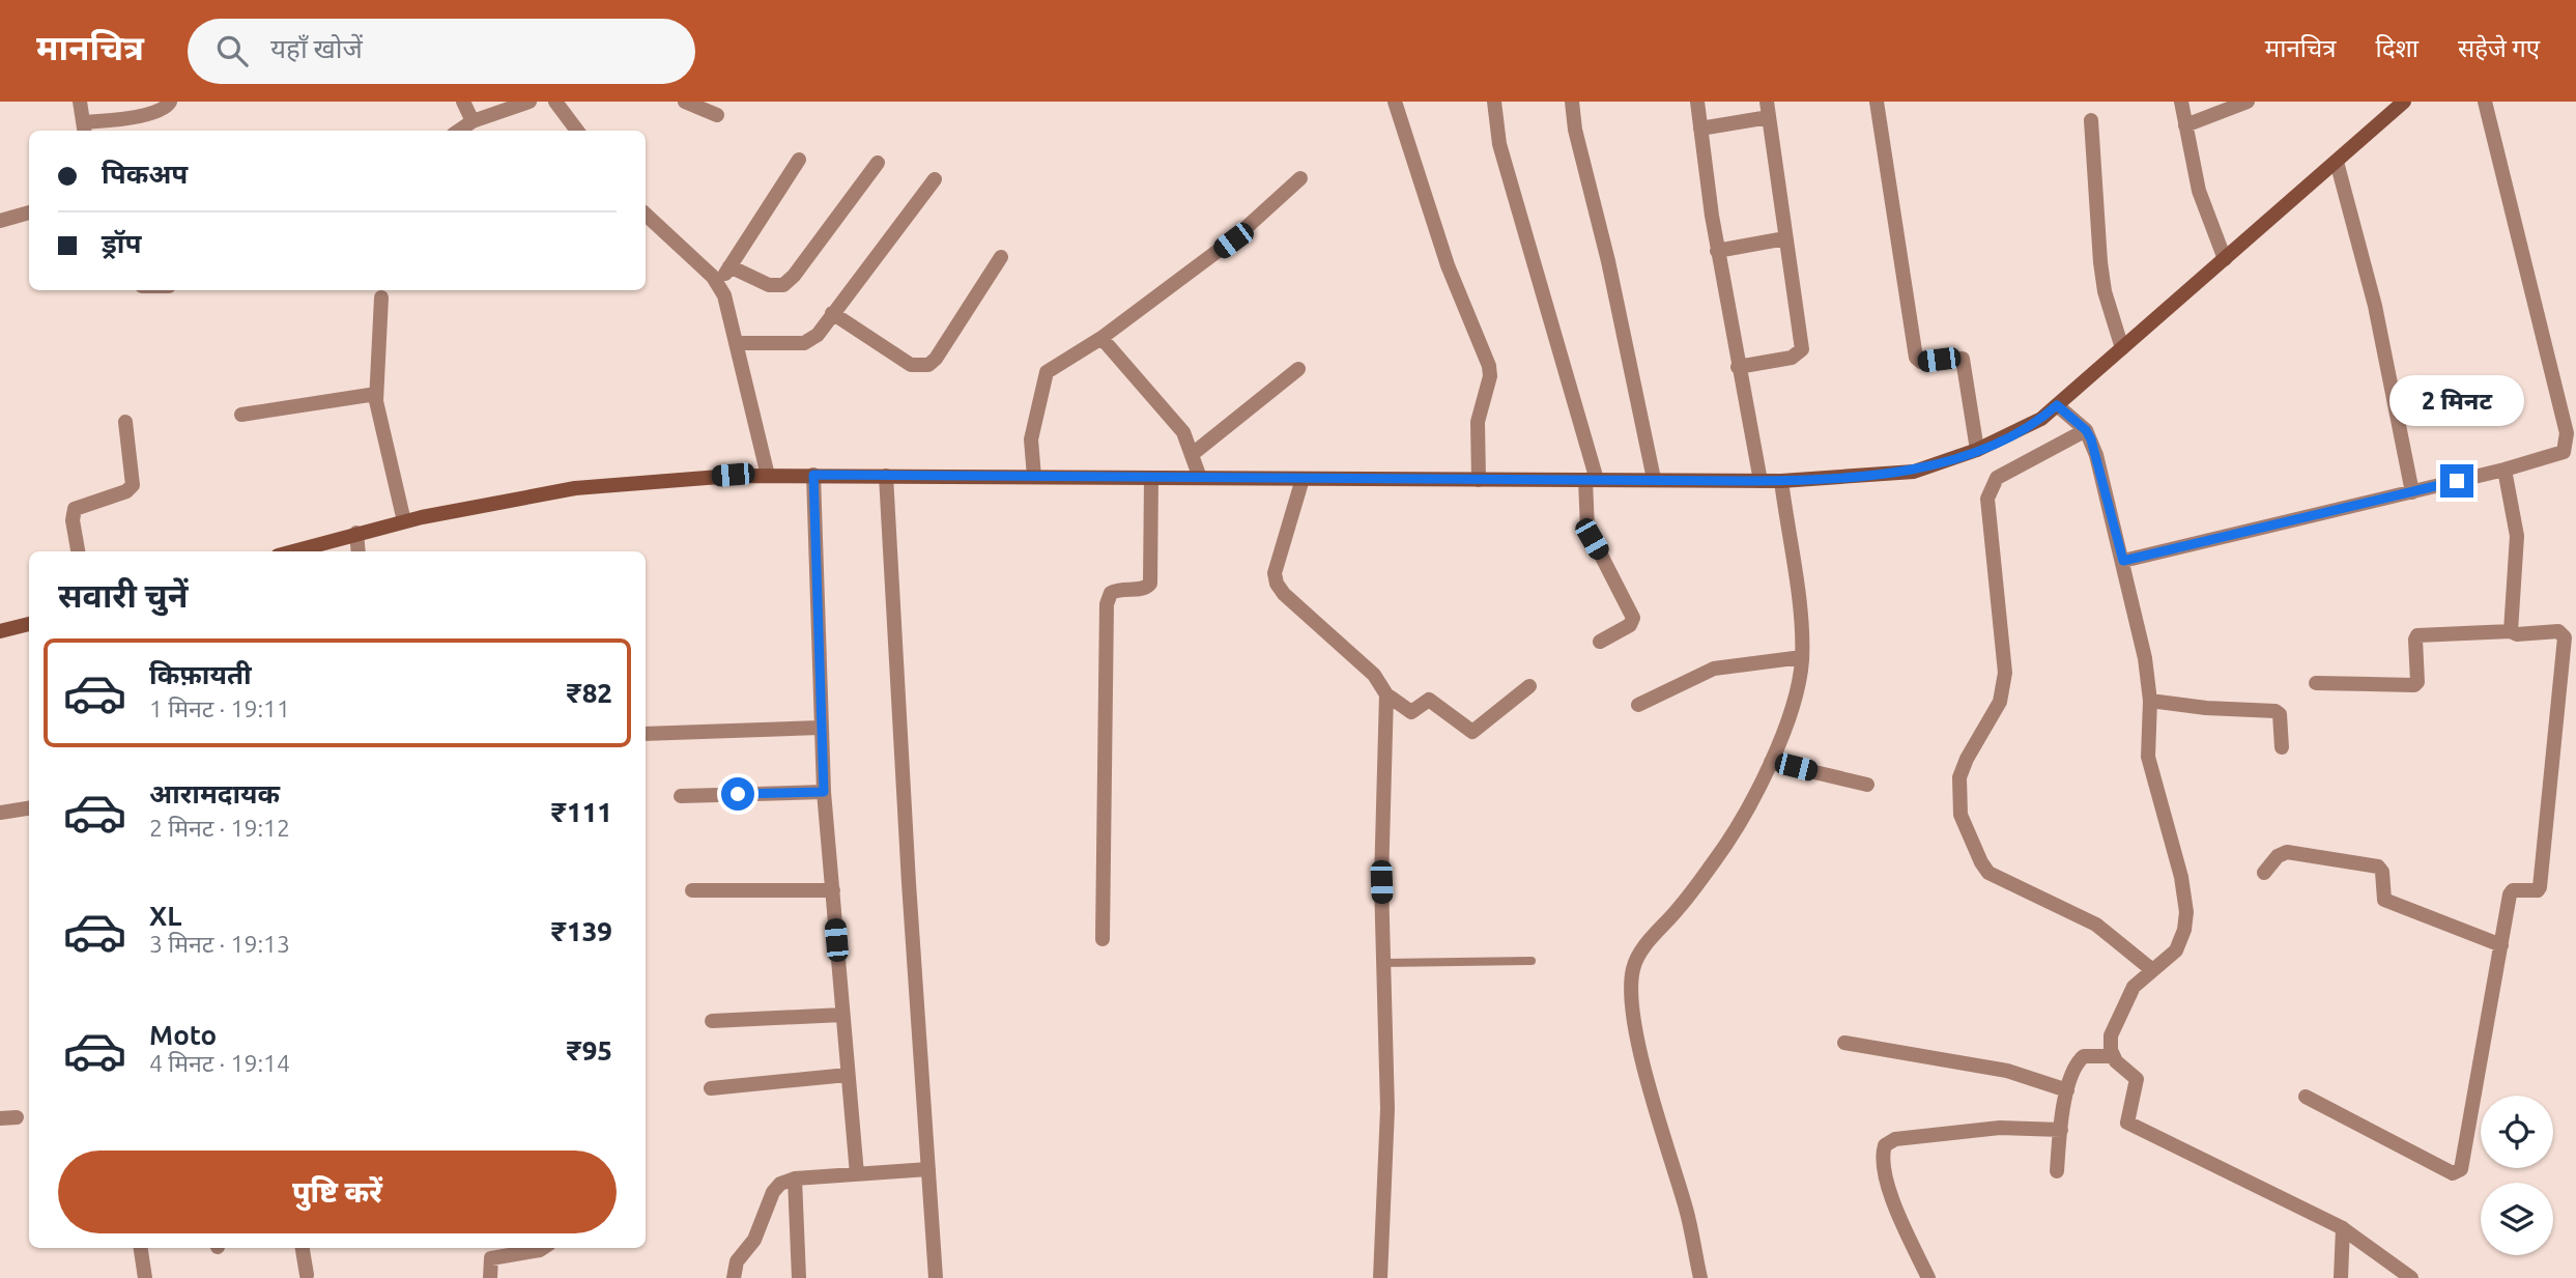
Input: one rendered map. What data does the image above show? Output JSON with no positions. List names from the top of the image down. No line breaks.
{"page":{"header":"मानचित्र","search":"यहाँ खोजें","nav":["मानचित्र","दिशा","सहेजे गए"],"banner":["पिकअप","ड्रॉप"],"bubble":"2 मिनट","heading":"सवारी चुनें","list":[{"name":"किफ़ायती","note":"1 मिनट · 19:11","value":"₹82"},{"name":"आरामदायक","note":"2 मिनट · 19:12","value":"₹111"},{"name":"XL","note":"3 मिनट · 19:13","value":"₹139"},{"name":"Moto","note":"4 मिनट · 19:14","value":"₹95"}],"buttons":"पुष्टि करें"}}
